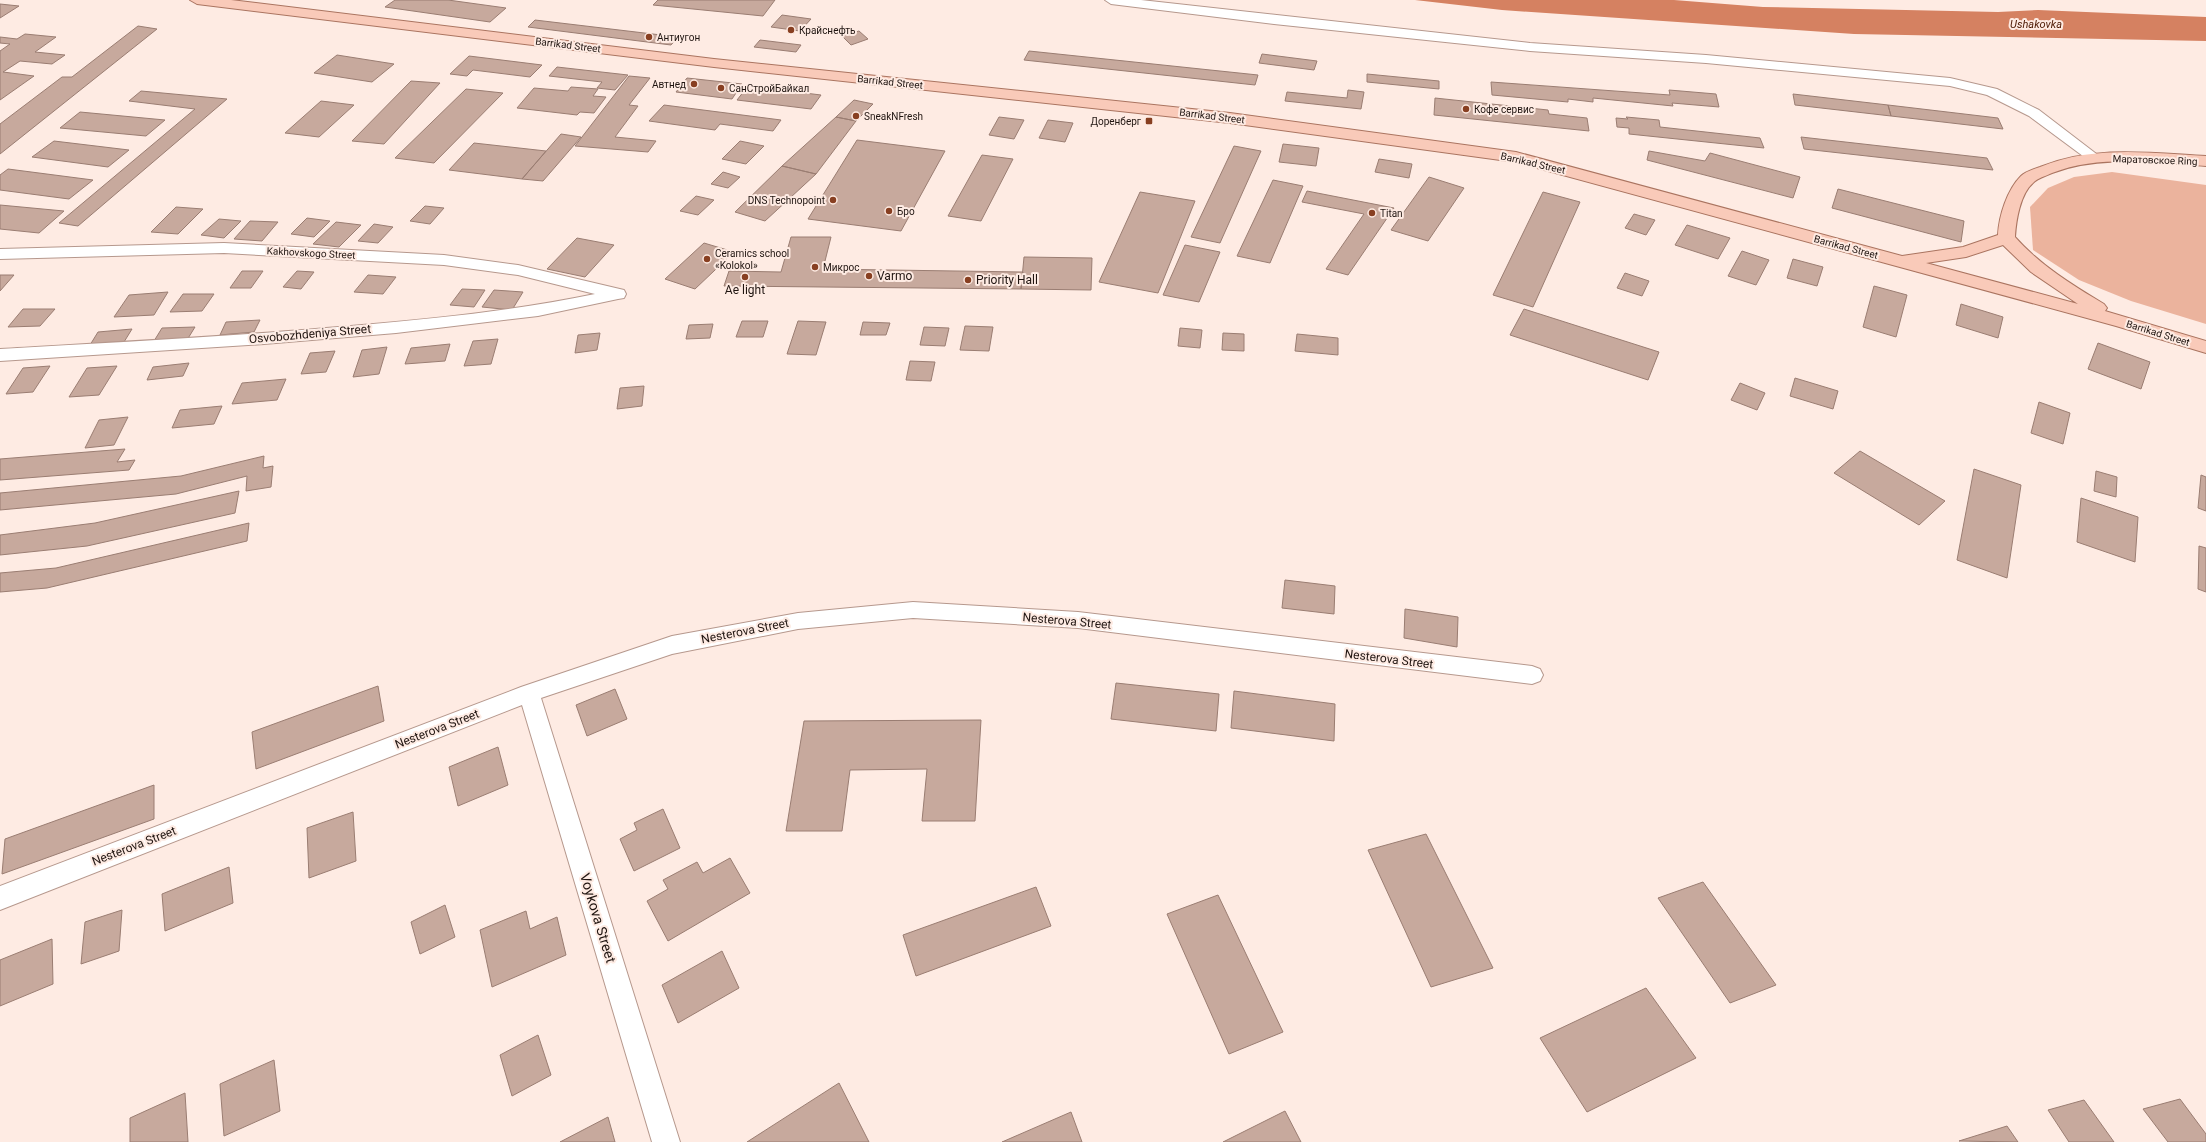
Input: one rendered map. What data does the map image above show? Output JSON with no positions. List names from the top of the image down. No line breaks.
{"streets":{"main road":["Barrikad Street","Маратовское Ring"],"street":["Kakhovskogo Street","Osvobozhdeniya Street","Nesterova Street","Voykova Street"]},"crossings":[["Kakhovskogo Street","Osvobozhdeniya Street"],["Nesterova Street","Voykova Street"]],"water":["Ushakovka"],"places":{"other":["Крайснефть","Антиугон","Автнед","СанСтройБайкал","Кофе сервис","SneakNFresh","DNS Technopoint","Бро","Titan","Ceramics school «Kolokol»","Микрос","Varmo","Ae light","Priority Hall"],"transit":["Доренберг"]}}
